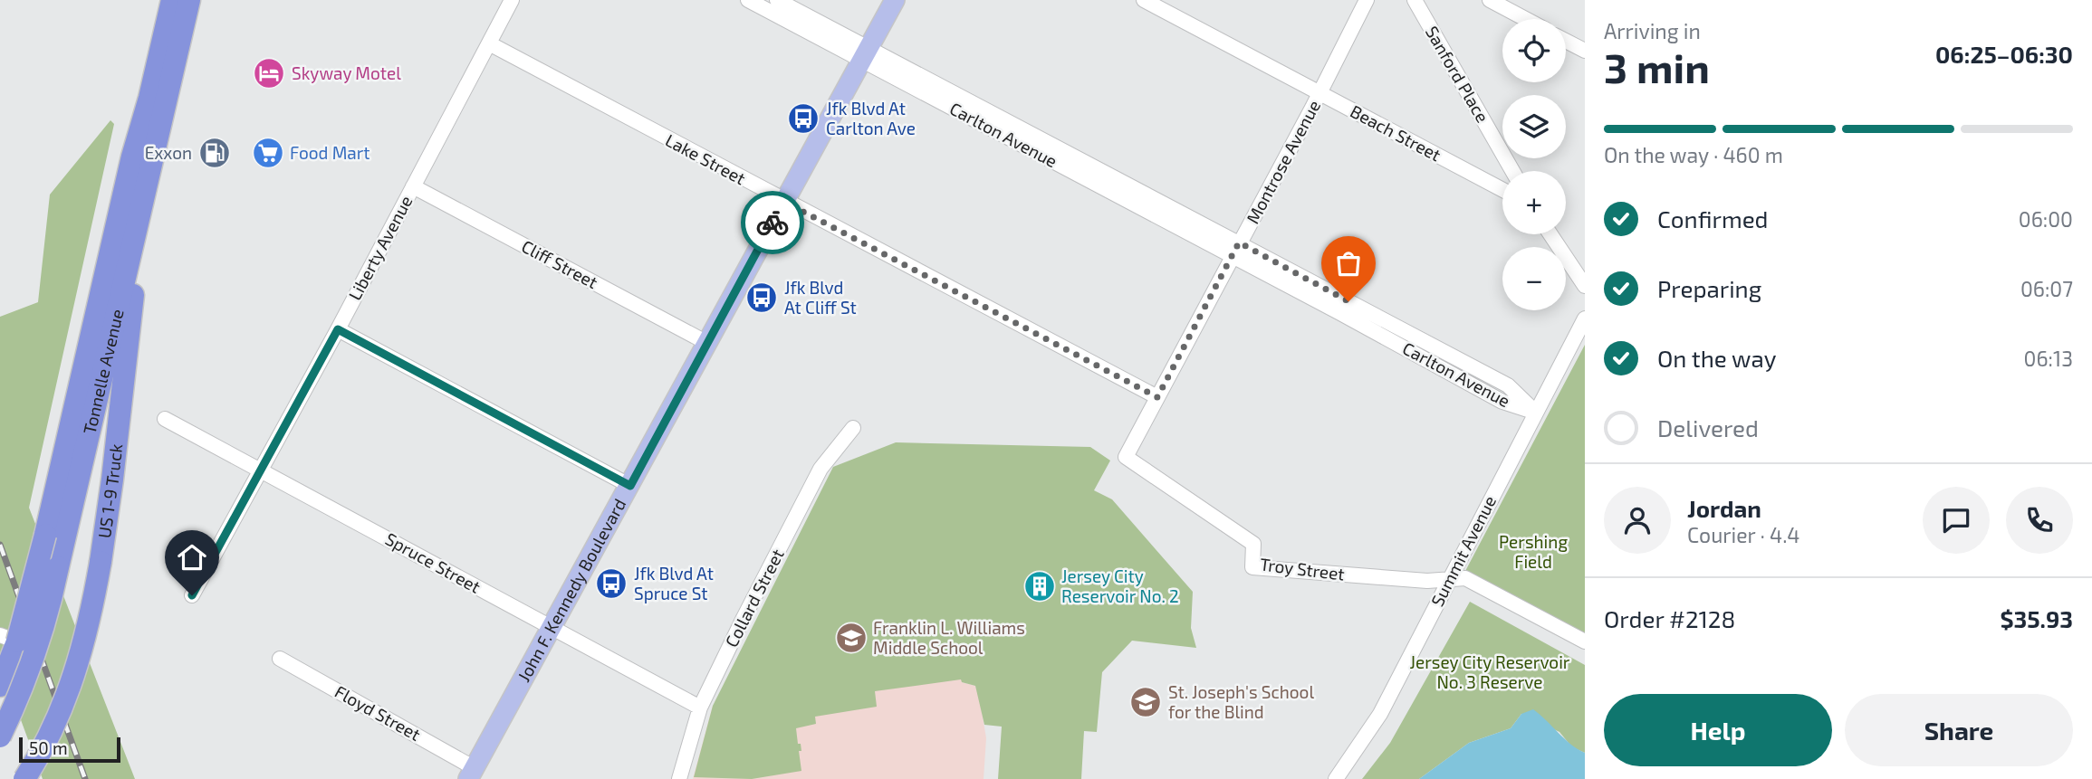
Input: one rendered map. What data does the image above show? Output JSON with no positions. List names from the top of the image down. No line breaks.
{"streets":{"highway":["Tonnelle Avenue","US 1-9 Truck"],"main road":["John F. Kennedy Boulevard"],"street":["Sanford Place","Beach Street","Carlton Avenue","Lake Street","Montrose Avenue","Liberty Avenue","Cliff Street","Summit Avenue","Spruce Street","Troy Street","Collard Street","Floyd Street"]},"crossings":[["Beach Street","Montrose Avenue"],["Carlton Avenue","Montrose Avenue"],["Carlton Avenue","Summit Avenue"],["Carlton Avenue","John F. Kennedy Boulevard"],["Lake Street","Montrose Avenue"],["Lake Street","Liberty Avenue"],["Lake Street","John F. Kennedy Boulevard"],["Montrose Avenue","Troy Street"],["Liberty Avenue","Cliff Street"],["Liberty Avenue","Spruce Street"],["Cliff Street","John F. Kennedy Boulevard"],["Tonnelle Avenue","US 1-9 Truck"],["Summit Avenue","Troy Street"],["Spruce Street","John F. Kennedy Boulevard"],["Spruce Street","Collard Street"],["John F. Kennedy Boulevard","Floyd Street"]],"parks":["Pershing Field","Jersey City Reservoir No. 3 Reserve"],"places":{"hotel":["Skyway Motel"],"bus stop":["Jfk Blvd At Carlton Ave","Jfk Blvd At Cliff St","Jfk Blvd At Spruce St"],"fuel station":["Exxon"],"supermarket":["Food Mart"],"building":["Jersey City Reservoir No. 2"],"school or university":["Franklin L. Williams Middle School","St. Joseph's School for the Blind"]},"scale_bar":"50 m","page":{"heading":["3 min","Arriving in","06:25–06:30"],"panel":["Jordan","Courier · 4.4","Order #2128","$35.93"],"map_buttons":["+","−"],"bar":"On the way · 460 m","list":[["Confirmed","06:00"],["Preparing","06:07"],["On the way","06:13"],"Delivered"],"buttons":["Help","Share"],"scale":"50 m"}}
